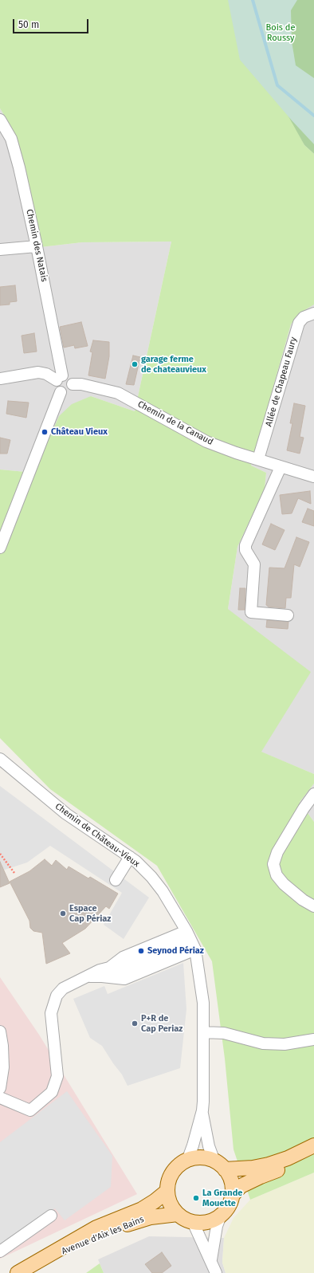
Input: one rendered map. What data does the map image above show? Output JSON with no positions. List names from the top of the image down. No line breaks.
{"streets":{"main road":["Avenue d'Aix les Bains"],"street":["Chemin des Natais","Allée de Chapeau Faury","Chemin de la Canaud","Chemin de Château-Vieux"]},"crossings":[["Chemin des Natais","Chemin de la Canaud"],["Allée de Chapeau Faury","Chemin de la Canaud"],["Chemin de Château-Vieux","Avenue d'Aix les Bains"]],"parks":["Bois de Roussy"],"places":["garage ferme de chateauvieux","Château Vieux","Espace Cap Périaz","Seynod Périaz","P+R de Cap Periaz","La Grande Mouette"],"scale_bar":"50 m"}
